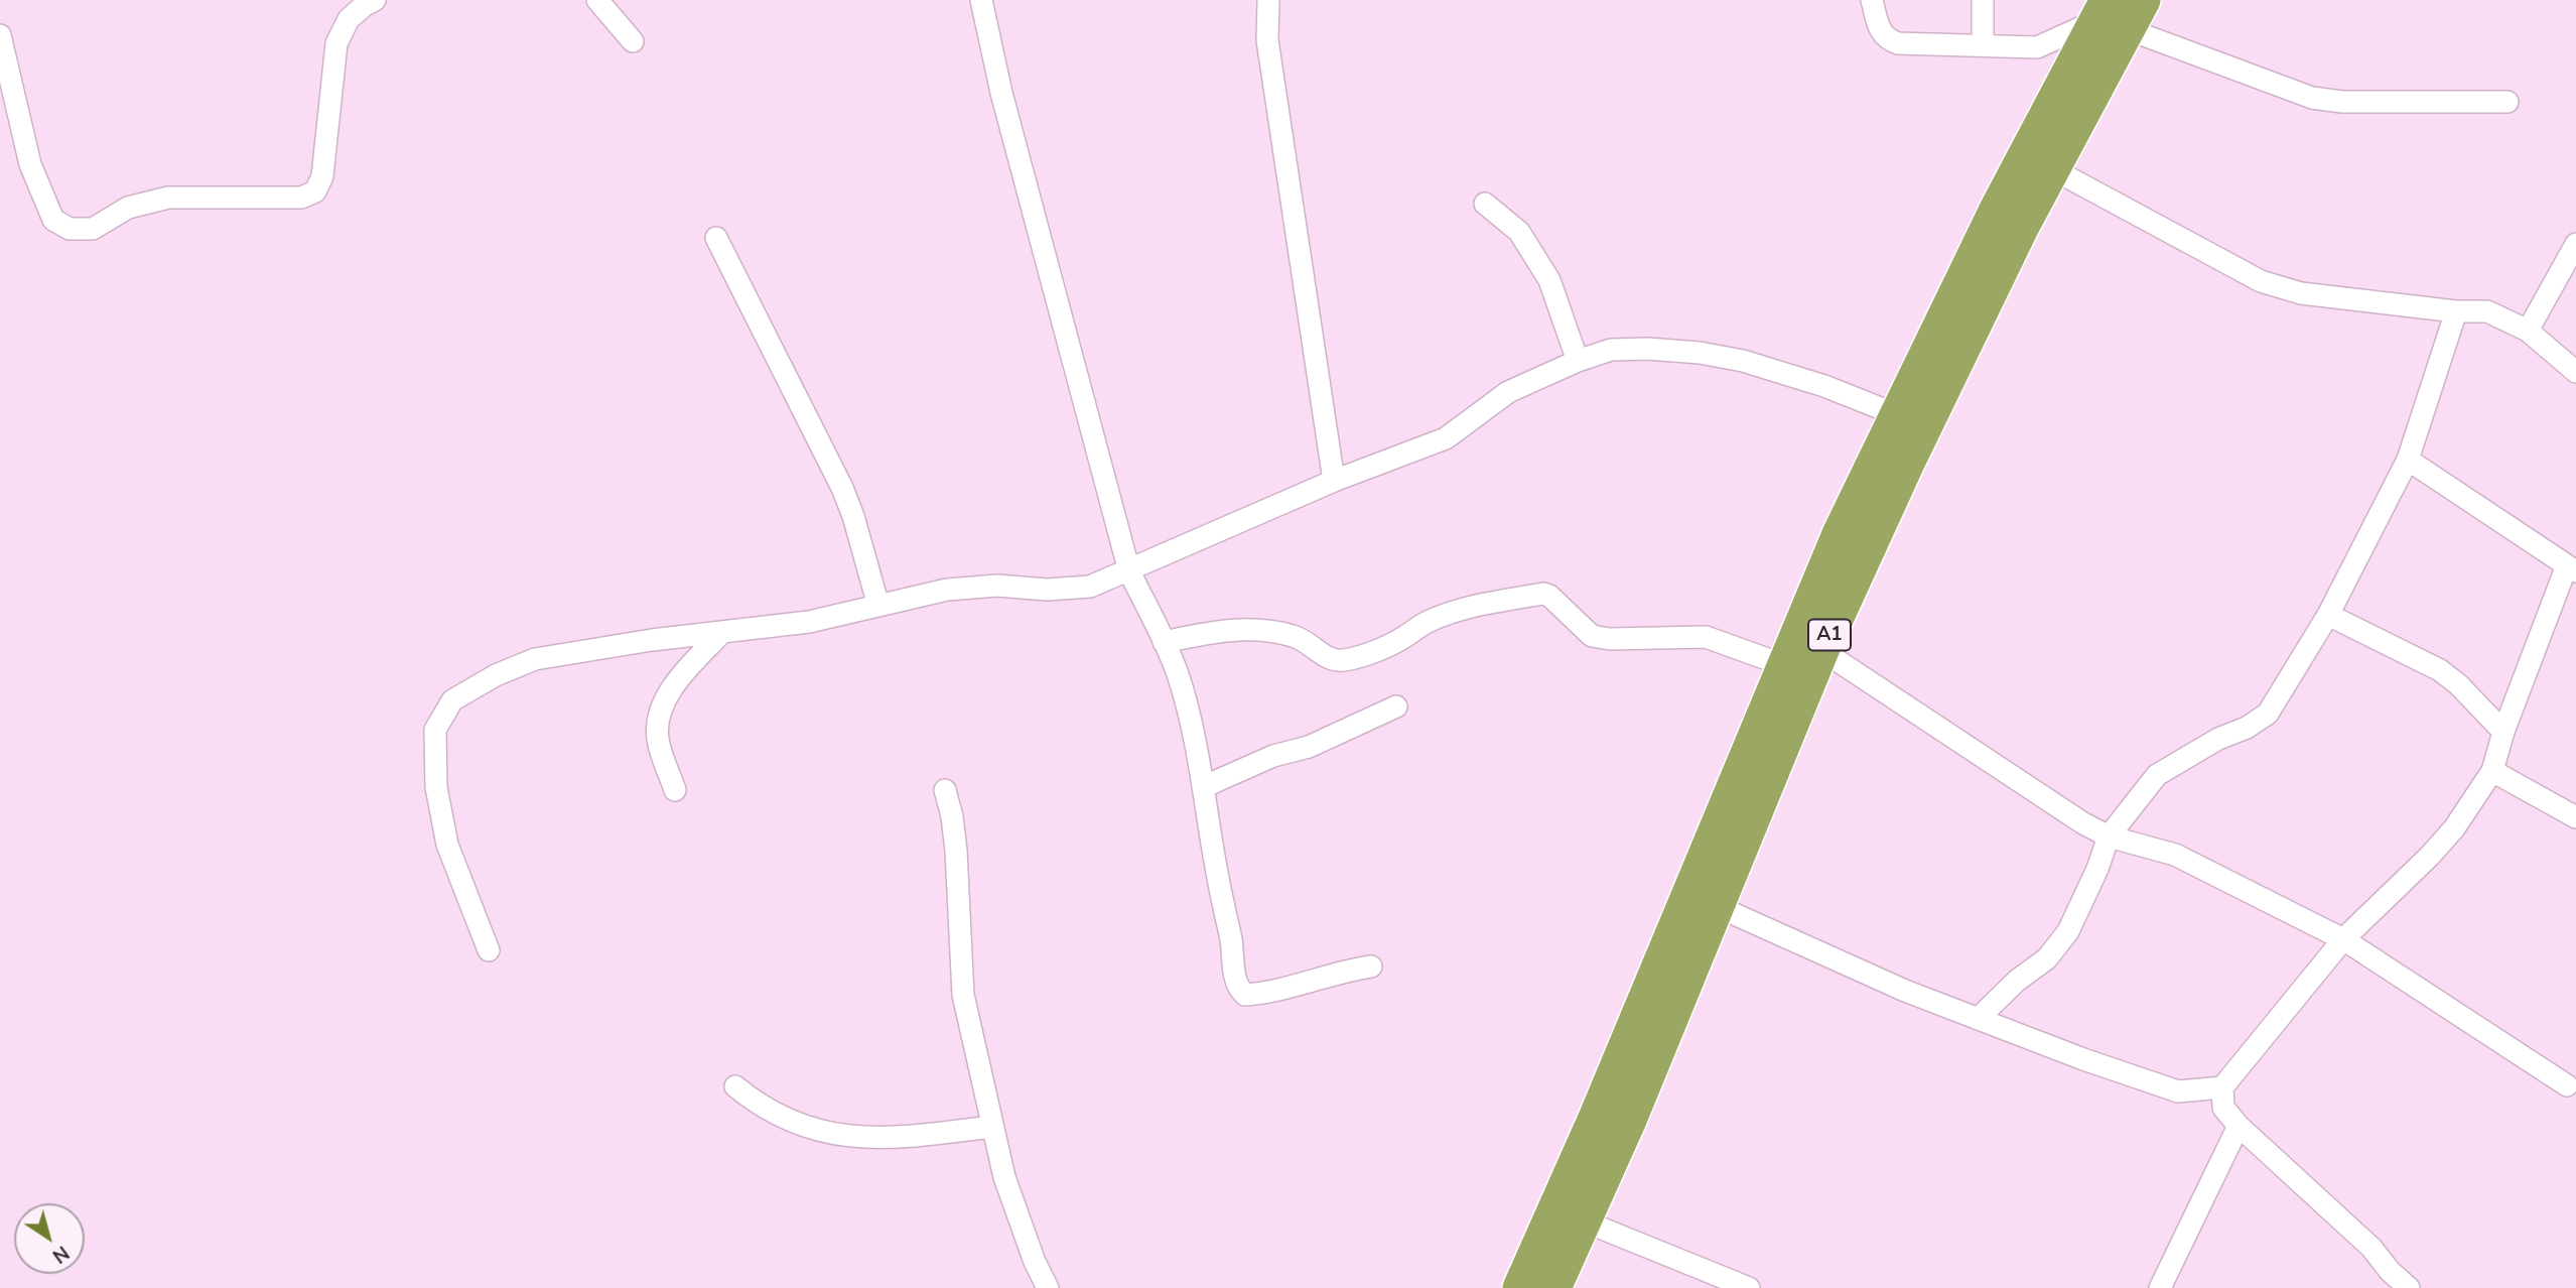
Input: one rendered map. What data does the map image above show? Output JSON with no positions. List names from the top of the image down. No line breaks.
{"streets":{"highway":["A1"]},"north":"bottom right"}
